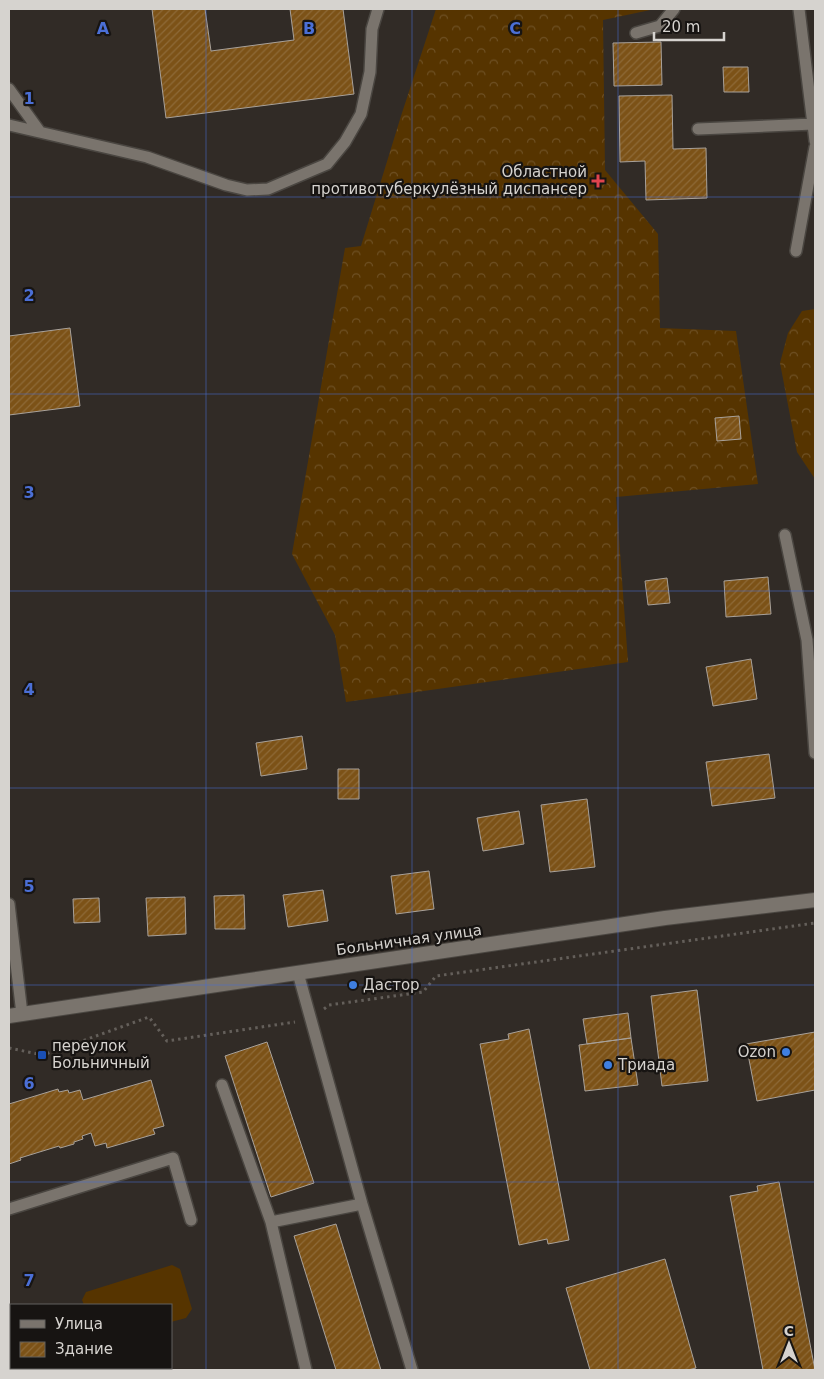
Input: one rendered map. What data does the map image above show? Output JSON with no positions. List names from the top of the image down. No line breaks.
{"streets":{"street":["Больничная улица"]},"places":{"health":["Областной противотуберкулёзный диспансер"],"other":["Дастор","Ozon","Триада"],"transit":["переулок Больничный"]},"legend":["Улица","Здание"],"scale_bar":"20 m","north":"top","grid":{"columns":["A","B","C"],"rows":["1","2","3","4","5","6","7"]}}
